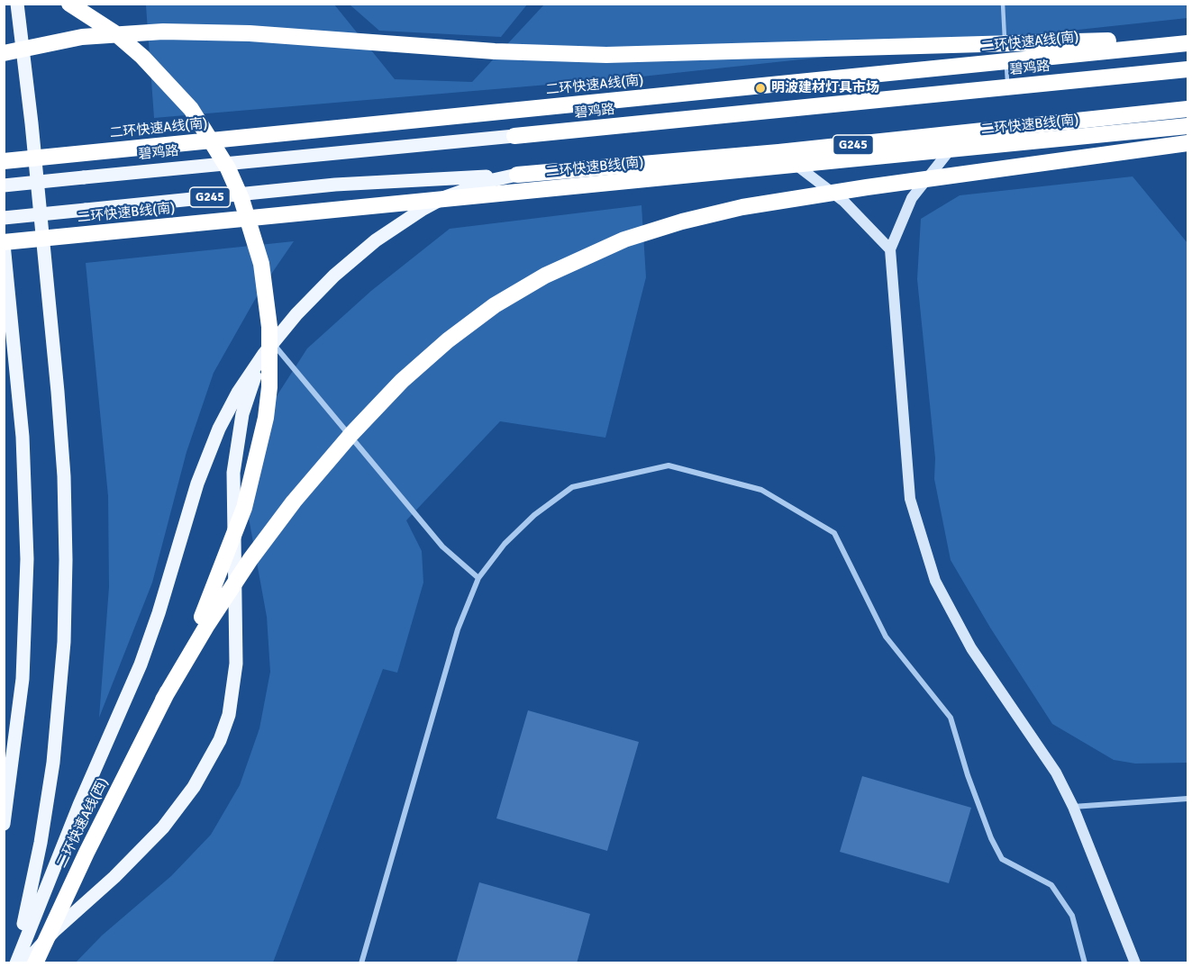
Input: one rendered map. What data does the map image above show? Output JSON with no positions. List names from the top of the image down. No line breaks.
{"streets":{"highway":["二环快速A线(南)","碧鸡路","二环快速B线(南)","G245","二环快速A线(西)"]},"places":["明波建材灯具市场"]}
